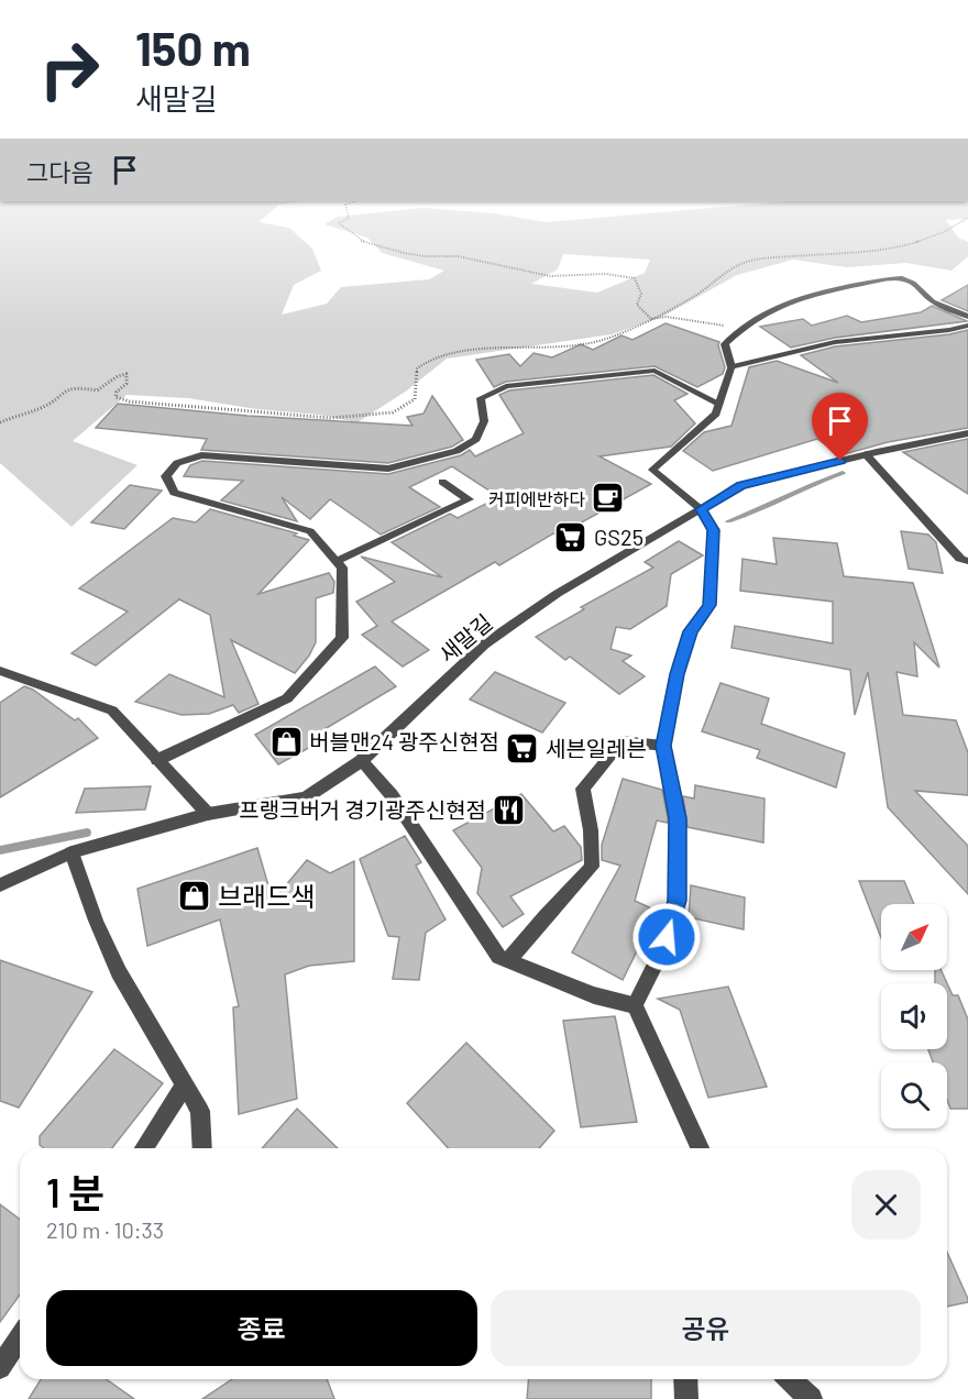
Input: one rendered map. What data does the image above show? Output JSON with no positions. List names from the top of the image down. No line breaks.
{"streets":{"street":["새말길"]},"places":{"cafe":["커피에반하다"],"supermarket":["GS25","세븐일레븐"],"shop":["버블맨24 광주신현점","브래드색"],"restaurant":["프랭크버거 경기광주신현점"]},"north":"top right","page":{"turn":["150 m","새말길"],"then":"그다음","heading":["1 분","210 m · 10:33"],"buttons":["종료","공유"]}}
